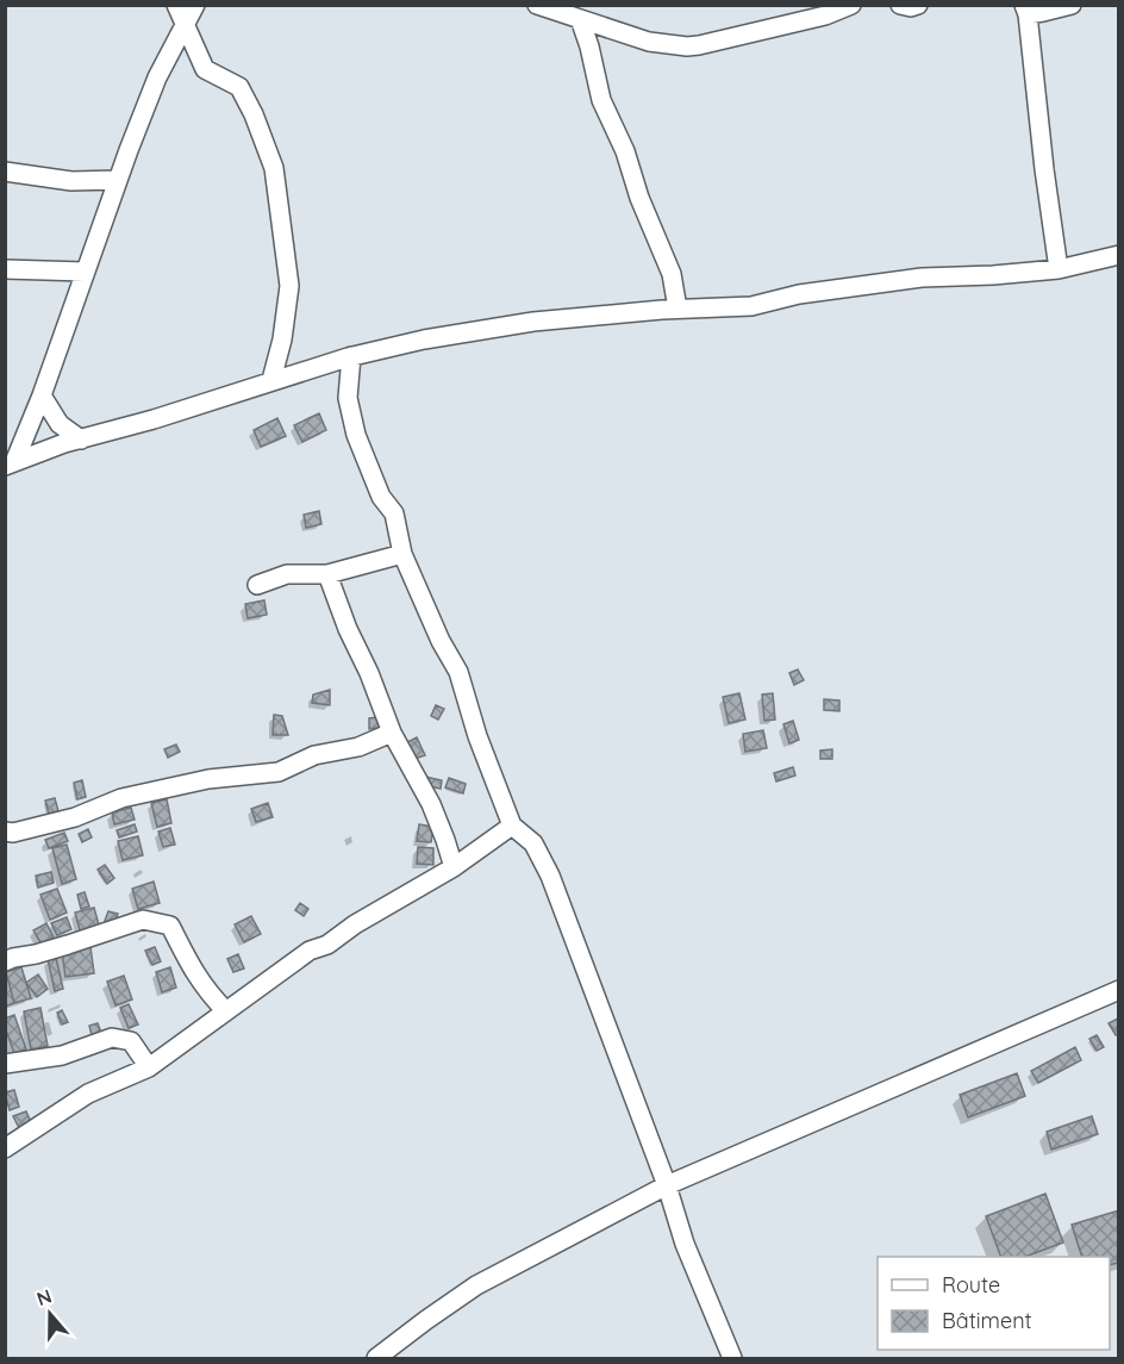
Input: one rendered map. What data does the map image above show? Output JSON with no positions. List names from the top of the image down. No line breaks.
{"legend":["Route","Bâtiment"],"north":"top"}
